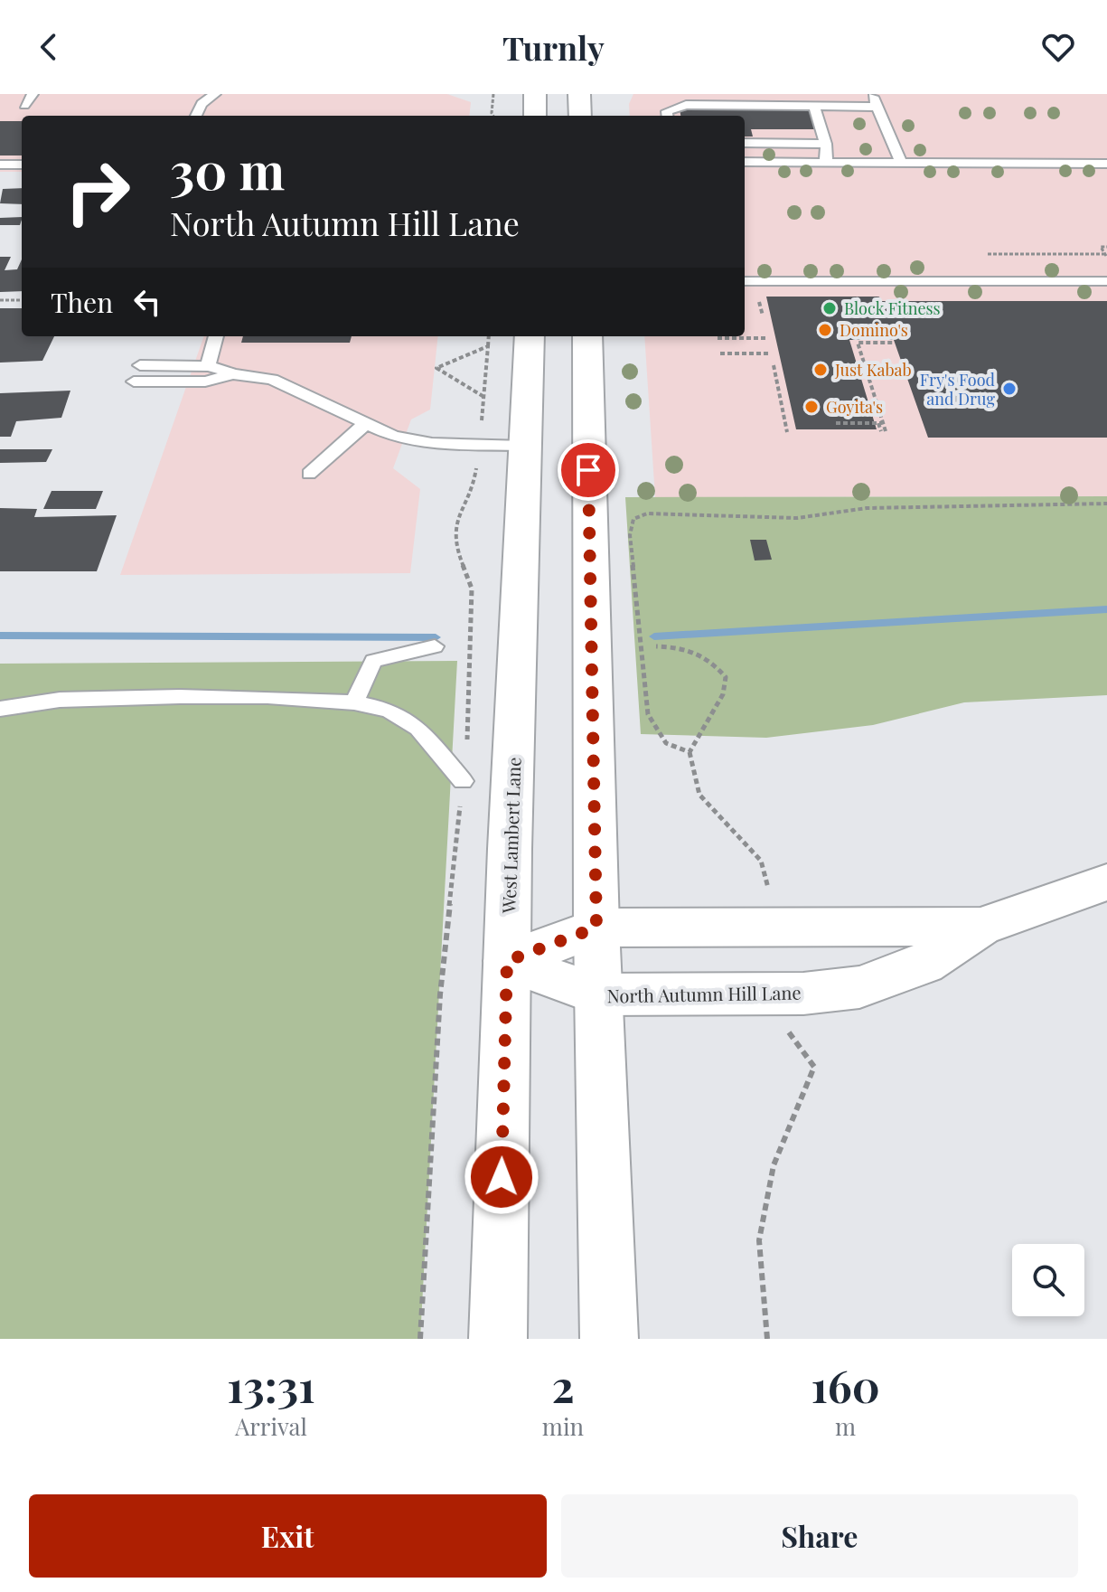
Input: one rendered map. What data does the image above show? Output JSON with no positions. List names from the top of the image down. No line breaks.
{"streets":{"main road":["West Lambert Lane","North Autumn Hill Lane"]},"crossings":[["West Lambert Lane","North Autumn Hill Lane"]],"places":["Block Fitness","Domino's","Just Kabab","Fry's Food and Drug","Goyita's"],"page":{"header":"Turnly","turn":["30 m","North Autumn Hill Lane"],"then":"Then","eta":["13:31","Arrival","2","min","160","m"],"buttons":["Exit","Share"]}}
